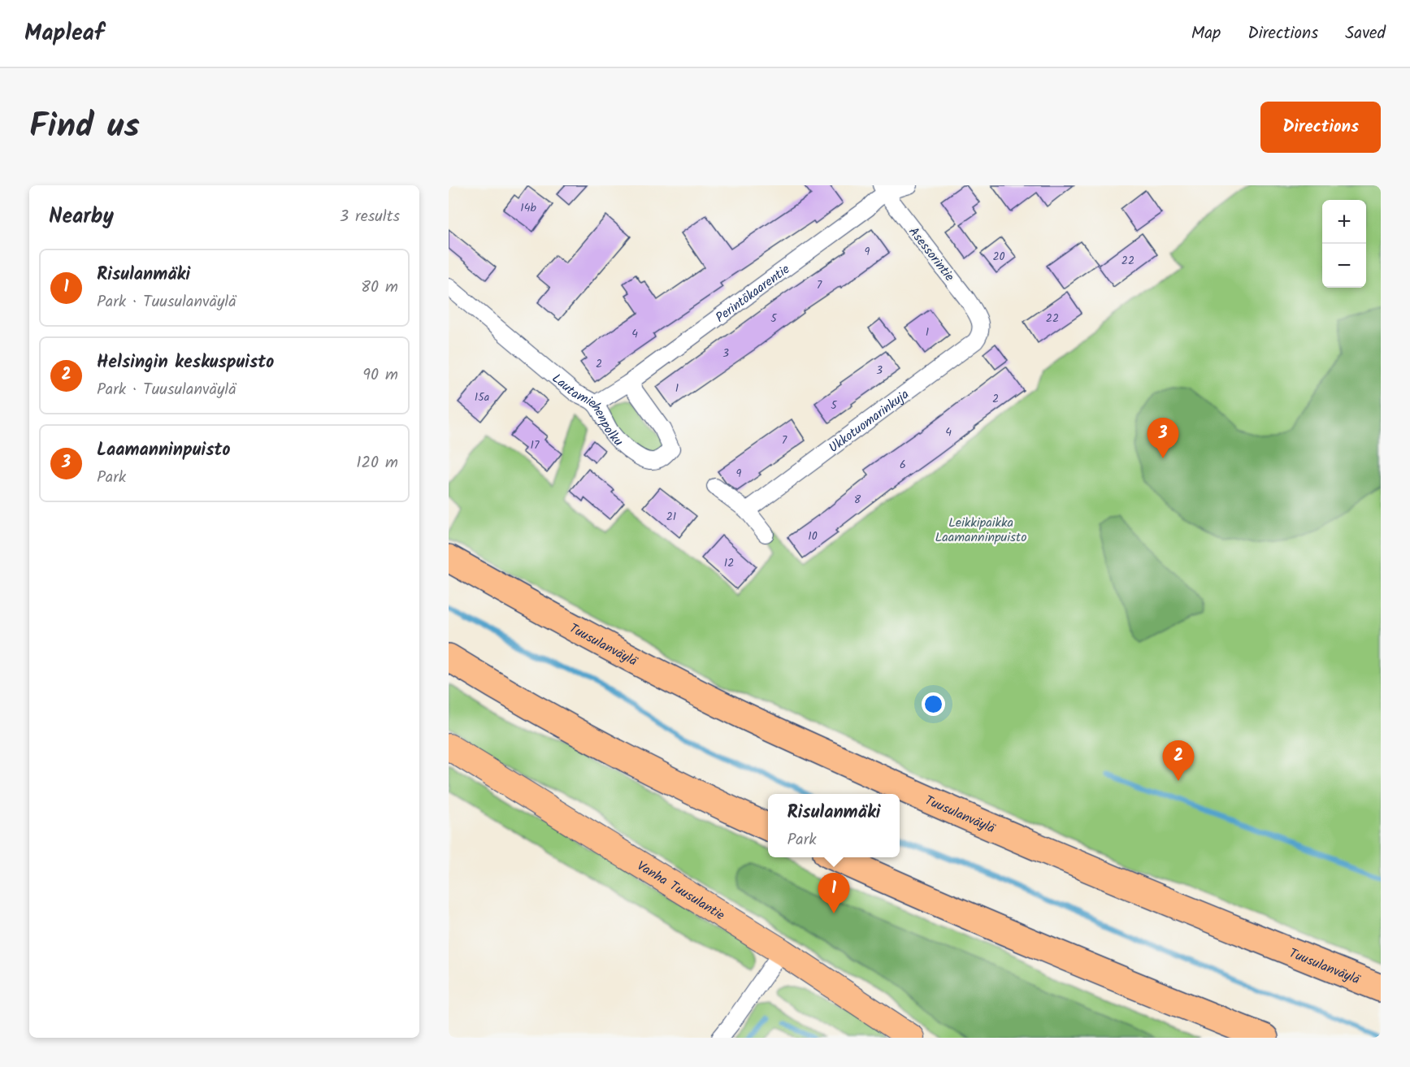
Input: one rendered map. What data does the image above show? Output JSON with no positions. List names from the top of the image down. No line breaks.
{"streets":{"highway":["Tuusulanväylä"],"main road":["Vanha Tuusulantie"],"street":["Asessorintie","Perintökaarentie","Lautamiehenpolku","Ukkotuomarinkuja"]},"crossings":[["Asessorintie","Perintökaarentie"],["Asessorintie","Ukkotuomarinkuja"],["Perintökaarentie","Lautamiehenpolku"]],"parks":["Leikkipaikka Laamanninpuisto"],"house_numbers":["14b","9","20","22","7","5","22","1","4","3","2","3","1","15a","2","5","4","7","17","6","9","8","21","10","12"],"page":{"header":"Mapleaf","nav":["Map","Directions","Saved"],"title":"Find us","buttons":"Directions","heading":["Nearby","3 results"],"map_buttons":["+","−"],"list":[{"mark":"1","name":"Risulanmäki","note":"Park · Tuusulanväylä","value":"80 m"},{"mark":"2","name":"Helsingin keskuspuisto","note":"Park · Tuusulanväylä","value":"90 m"},{"mark":"3","name":"Laamanninpuisto","note":"Park","value":"120 m"}],"pins":["3","2","1"],"popup":["Risulanmäki","Park"]}}
